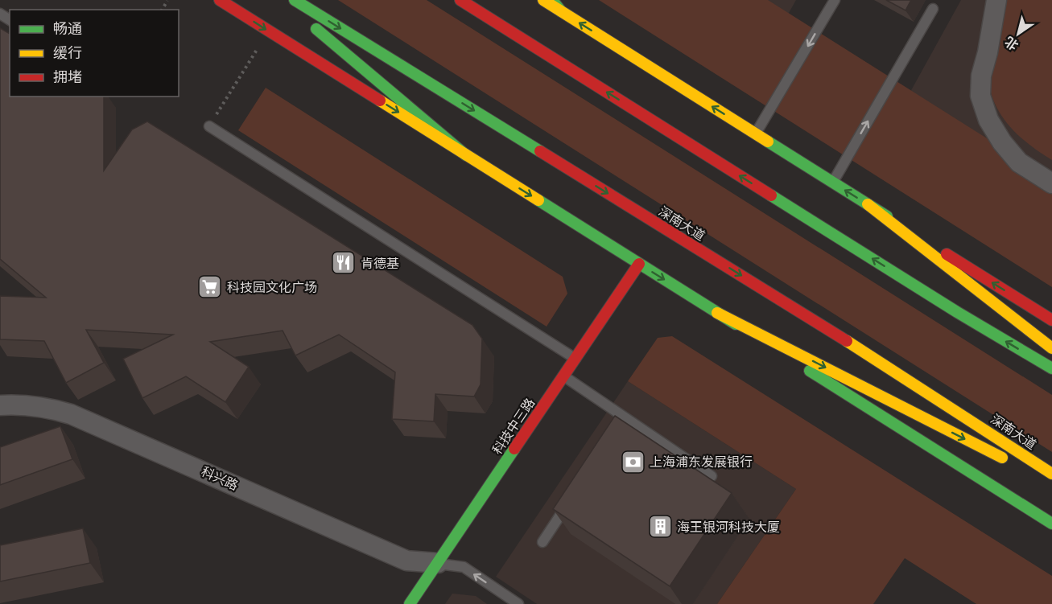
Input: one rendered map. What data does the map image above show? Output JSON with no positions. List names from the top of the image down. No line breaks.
{"streets":{"main road":["深南大道","科技中三路"],"street":["科兴路"]},"crossings":[["科技中三路","科兴路"]],"places":{"restaurant":["肯德基"],"supermarket":["科技园文化广场"],"bank":["上海浦东发展银行"],"building":["海王银河科技大厦"]},"legend":["畅通","缓行","拥堵"],"north":"bottom left"}
